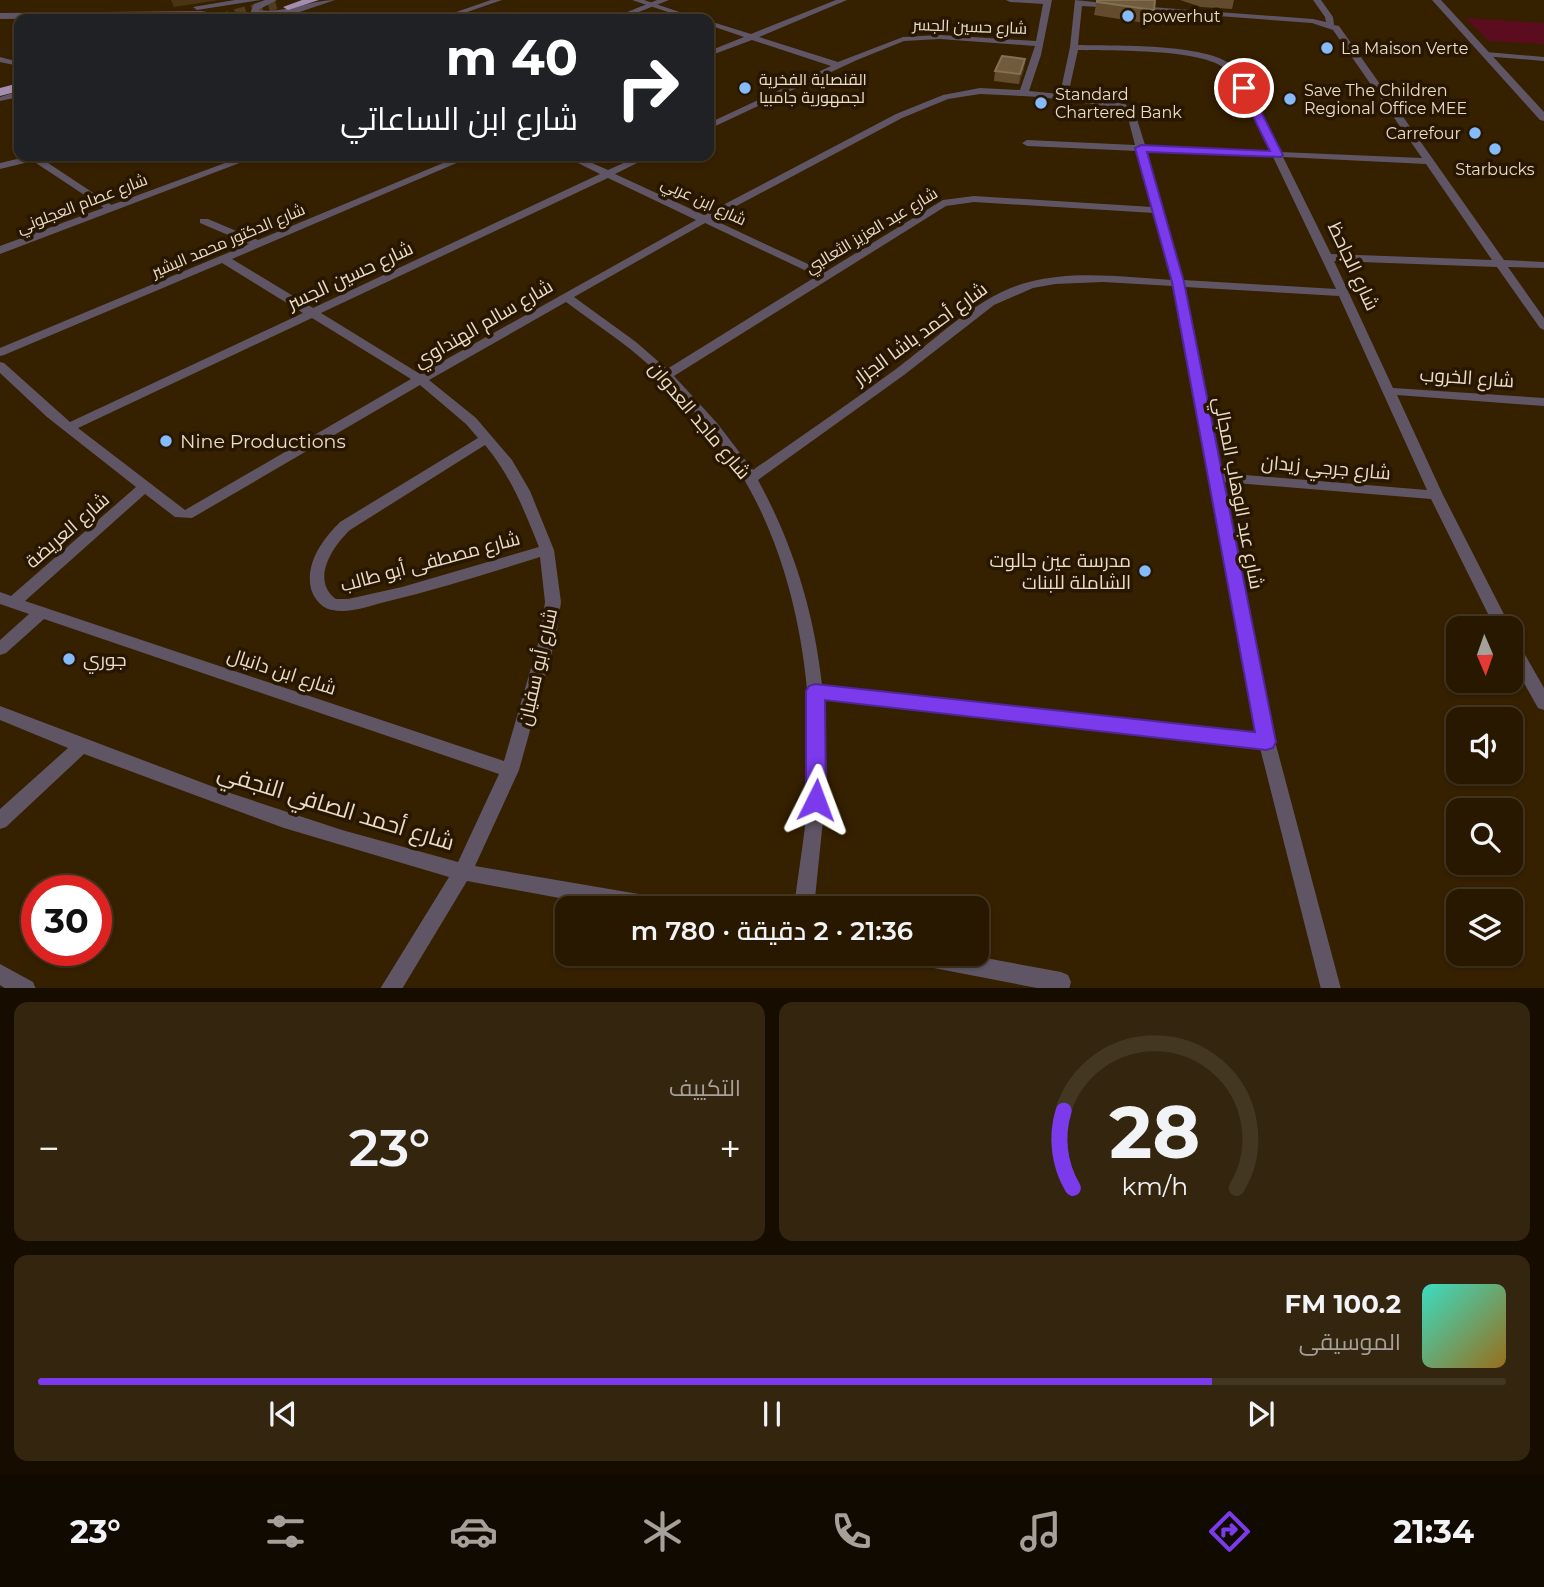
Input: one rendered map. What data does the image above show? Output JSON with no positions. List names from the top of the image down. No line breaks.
{"streets":{"street":["شارع حسين الجسر","شارع ابن عربي","شارع عصام العجلوني","شارع عبد العزيز الثعالبي","شارع الدكتور محمد البشير","شارع الجاحظ","شارع سالم الهنداوي","شارع أحمد باشا الجزار","شارع الخروب","شارع ماجد العدوان","شارع جرجي زيدان","شارع عبد الوهاب المجالي","شارع العريضة","شارع مصطفى أبو طالب","شارع أبو سفيان","شارع ابن دانيال","شارع أحمد الصافي النجفي"]},"crossings":[["شارع حسين الجسر","شارع ابن عربي"],["شارع حسين الجسر","شارع سالم الهنداوي"],["شارع حسين الجسر","شارع أبو سفيان"],["شارع ابن عربي","شارع عبد العزيز الثعالبي"],["شارع ابن عربي","شارع سالم الهنداوي"],["شارع عبد العزيز الثعالبي","شارع ماجد العدوان"],["شارع عبد العزيز الثعالبي","شارع عبد الوهاب المجالي"],["شارع الدكتور محمد البشير","شارع أبو سفيان"],["شارع الجاحظ","شارع أحمد باشا الجزار"],["شارع الجاحظ","شارع الخروب"],["شارع الجاحظ","شارع جرجي زيدان"],["شارع سالم الهنداوي","شارع ماجد العدوان"],["شارع سالم الهنداوي","شارع عبد الوهاب المجالي"],["شارع سالم الهنداوي","شارع العريضة"],["شارع سالم الهنداوي","شارع أبو سفيان"],["شارع أحمد باشا الجزار","شارع ماجد العدوان"],["شارع أحمد باشا الجزار","شارع عبد الوهاب المجالي"],["شارع جرجي زيدان","شارع عبد الوهاب المجالي"],["شارع العريضة","شارع ابن دانيال"],["شارع مصطفى أبو طالب","شارع أبو سفيان"],["شارع أبو سفيان","شارع ابن دانيال"],["شارع أبو سفيان","شارع أحمد الصافي النجفي"]],"places":["powerhut","La Maison Verte","القنصاية الفخرية لجمهورية جامبيا","Save The Children Regional Office MEE","Standard Chartered Bank","Carrefour","Starbucks","Nine Productions","مدرسة عين جالوت الشاملة للبنات","جوري"],"north":"bottom","page":{"turn":["40 m","شارع ابن الساعاتي"],"limit":"30","trip":"21:36 · 2 دقيقة · 780 m","tile":"التكييف","heat":["−","23°","+"],"song":["100.2 FM","الموسيقى"],"tabs":["21:34","23°"],"gauge":["28","km/h"]}}
